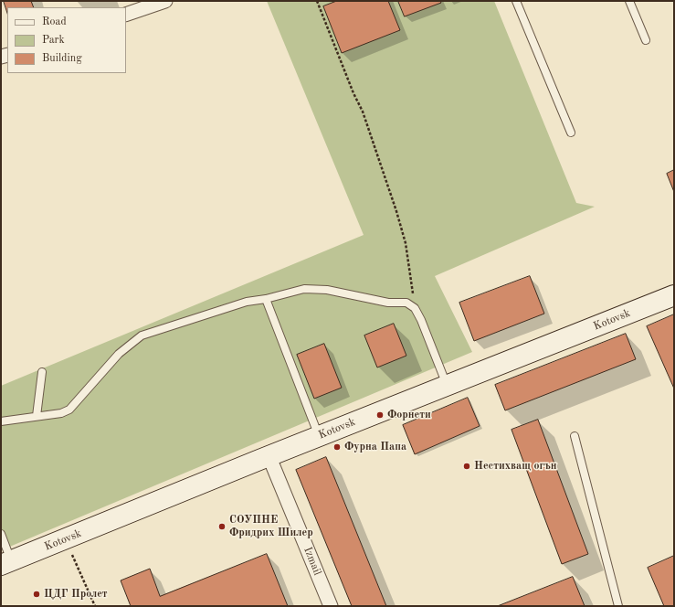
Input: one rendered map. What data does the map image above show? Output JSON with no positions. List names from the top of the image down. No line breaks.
{"streets":{"street":["Kotovsk","Izmail"]},"crossings":[["Kotovsk","Izmail"]],"places":["Форнети","Фурна Папа","Нестихващ огън","СОУПНЕ Фридрих Шилер","ЦДГ Пролет"],"legend":["Road","Park","Building"]}
